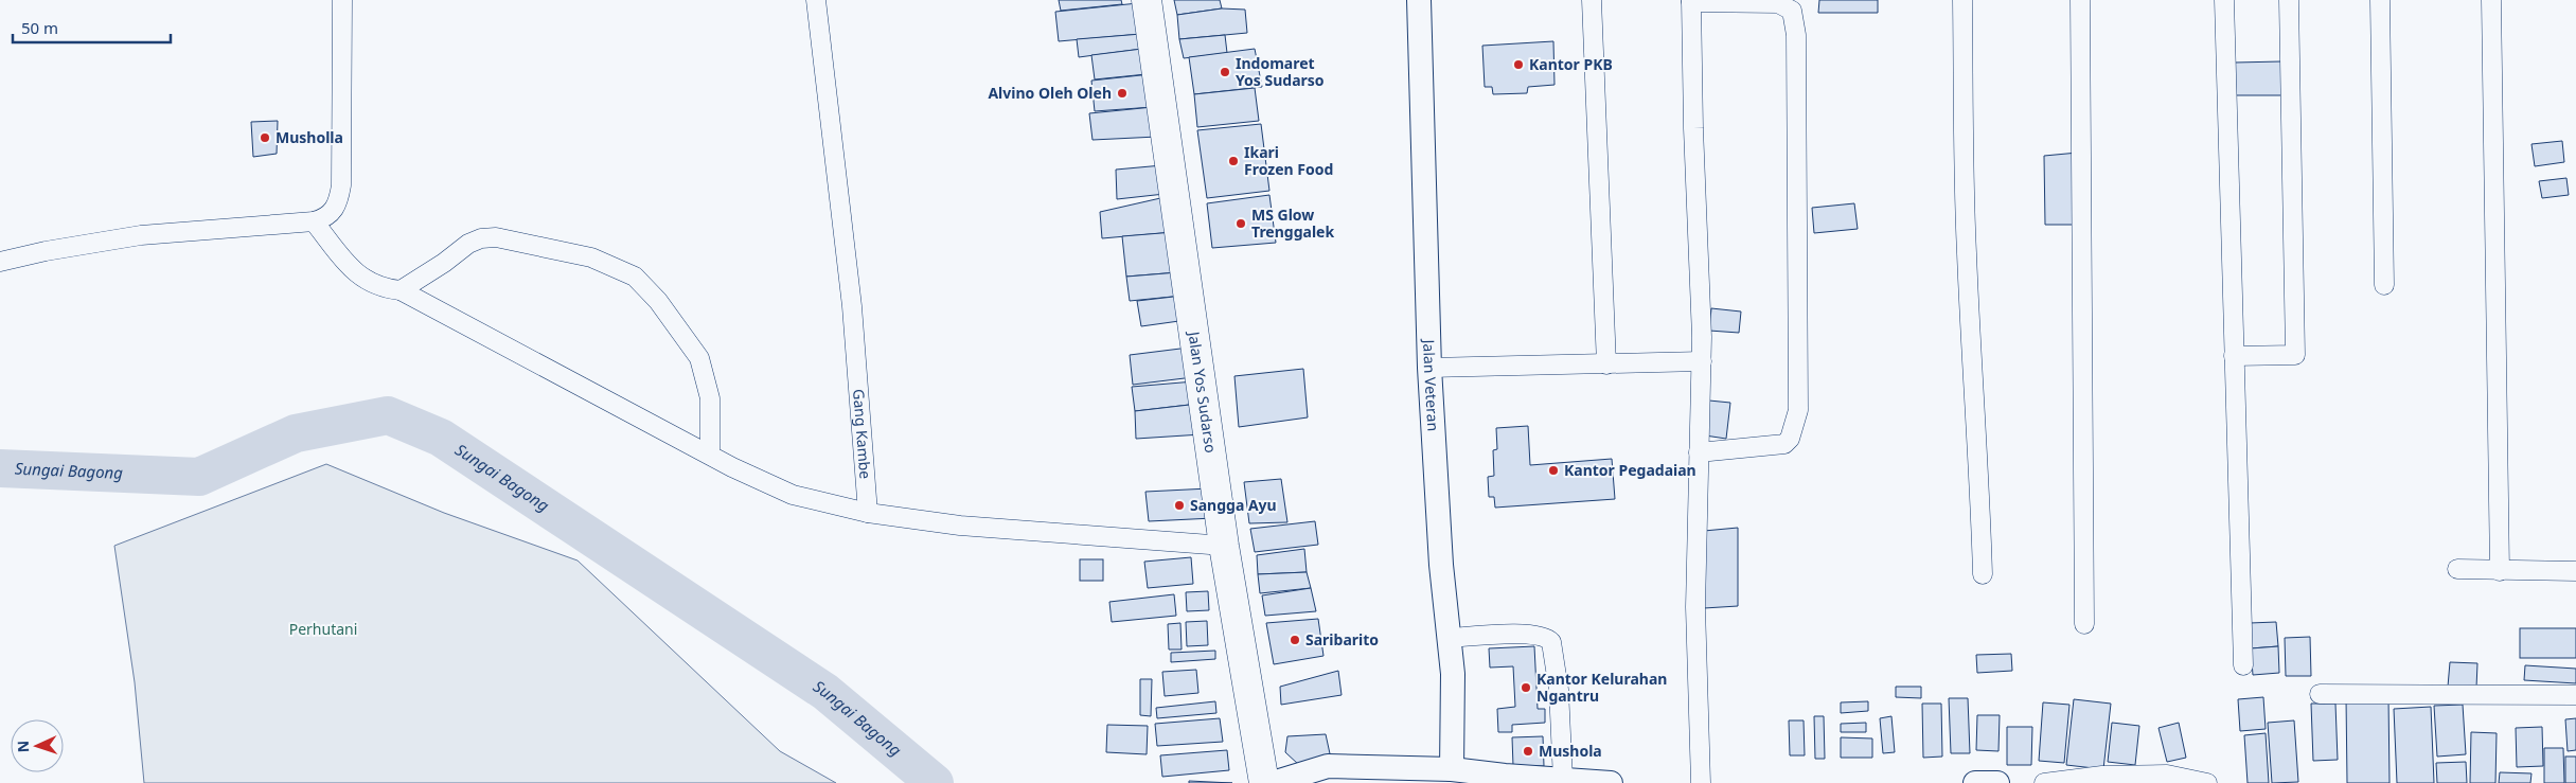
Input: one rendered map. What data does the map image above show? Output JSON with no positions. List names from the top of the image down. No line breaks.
{"streets":{"highway":["Jalan Yos Sudarso"],"street":["Jalan Veteran","Gang Kambe"]},"water":["Sungai Bagong"],"parks":["Perhutani"],"places":["Kantor PKB","Indomaret Yos Sudarso","Alvino Oleh Oleh","Musholla","Ikari Frozen Food","MS Glow Trenggalek","Kantor Pegadaian","Sangga Ayu","Saribarito","Kantor Kelurahan Ngantru","Mushola"],"scale_bar":"50 m","north":"left"}
